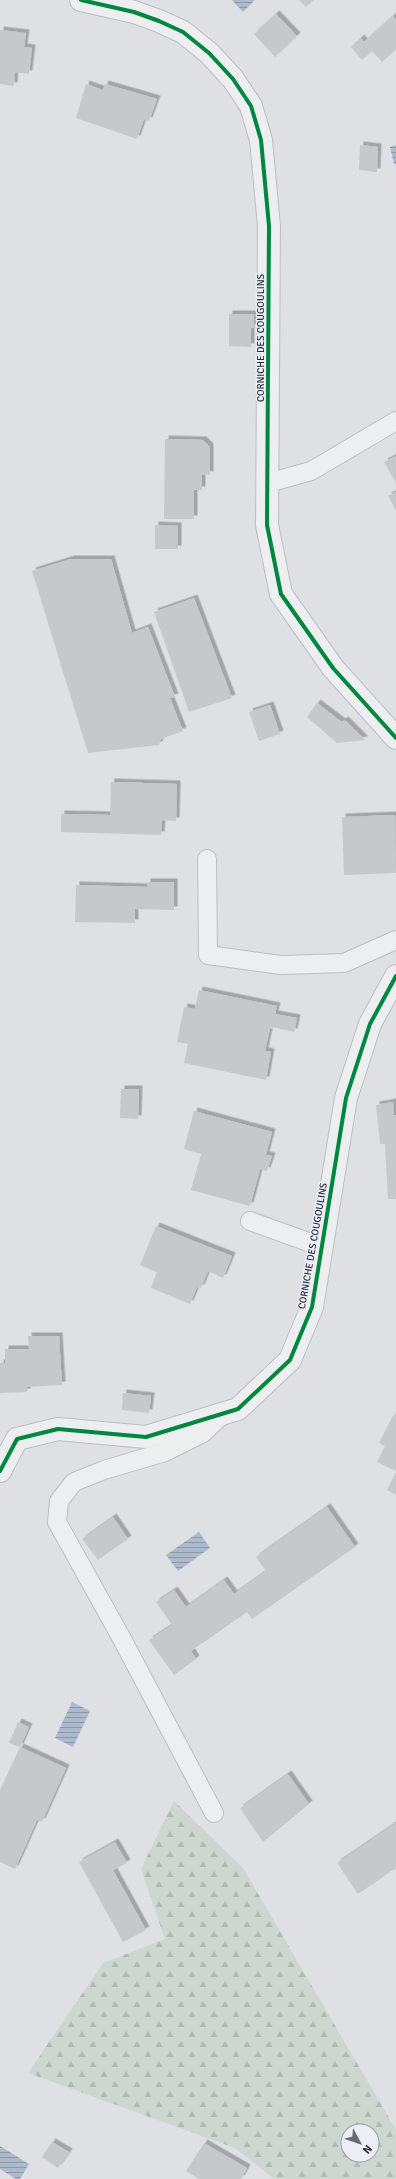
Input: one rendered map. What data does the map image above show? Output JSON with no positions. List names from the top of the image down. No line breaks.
{"streets":{"street":["CORNICHE DES COUGOULINS"]},"north":"bottom right"}
